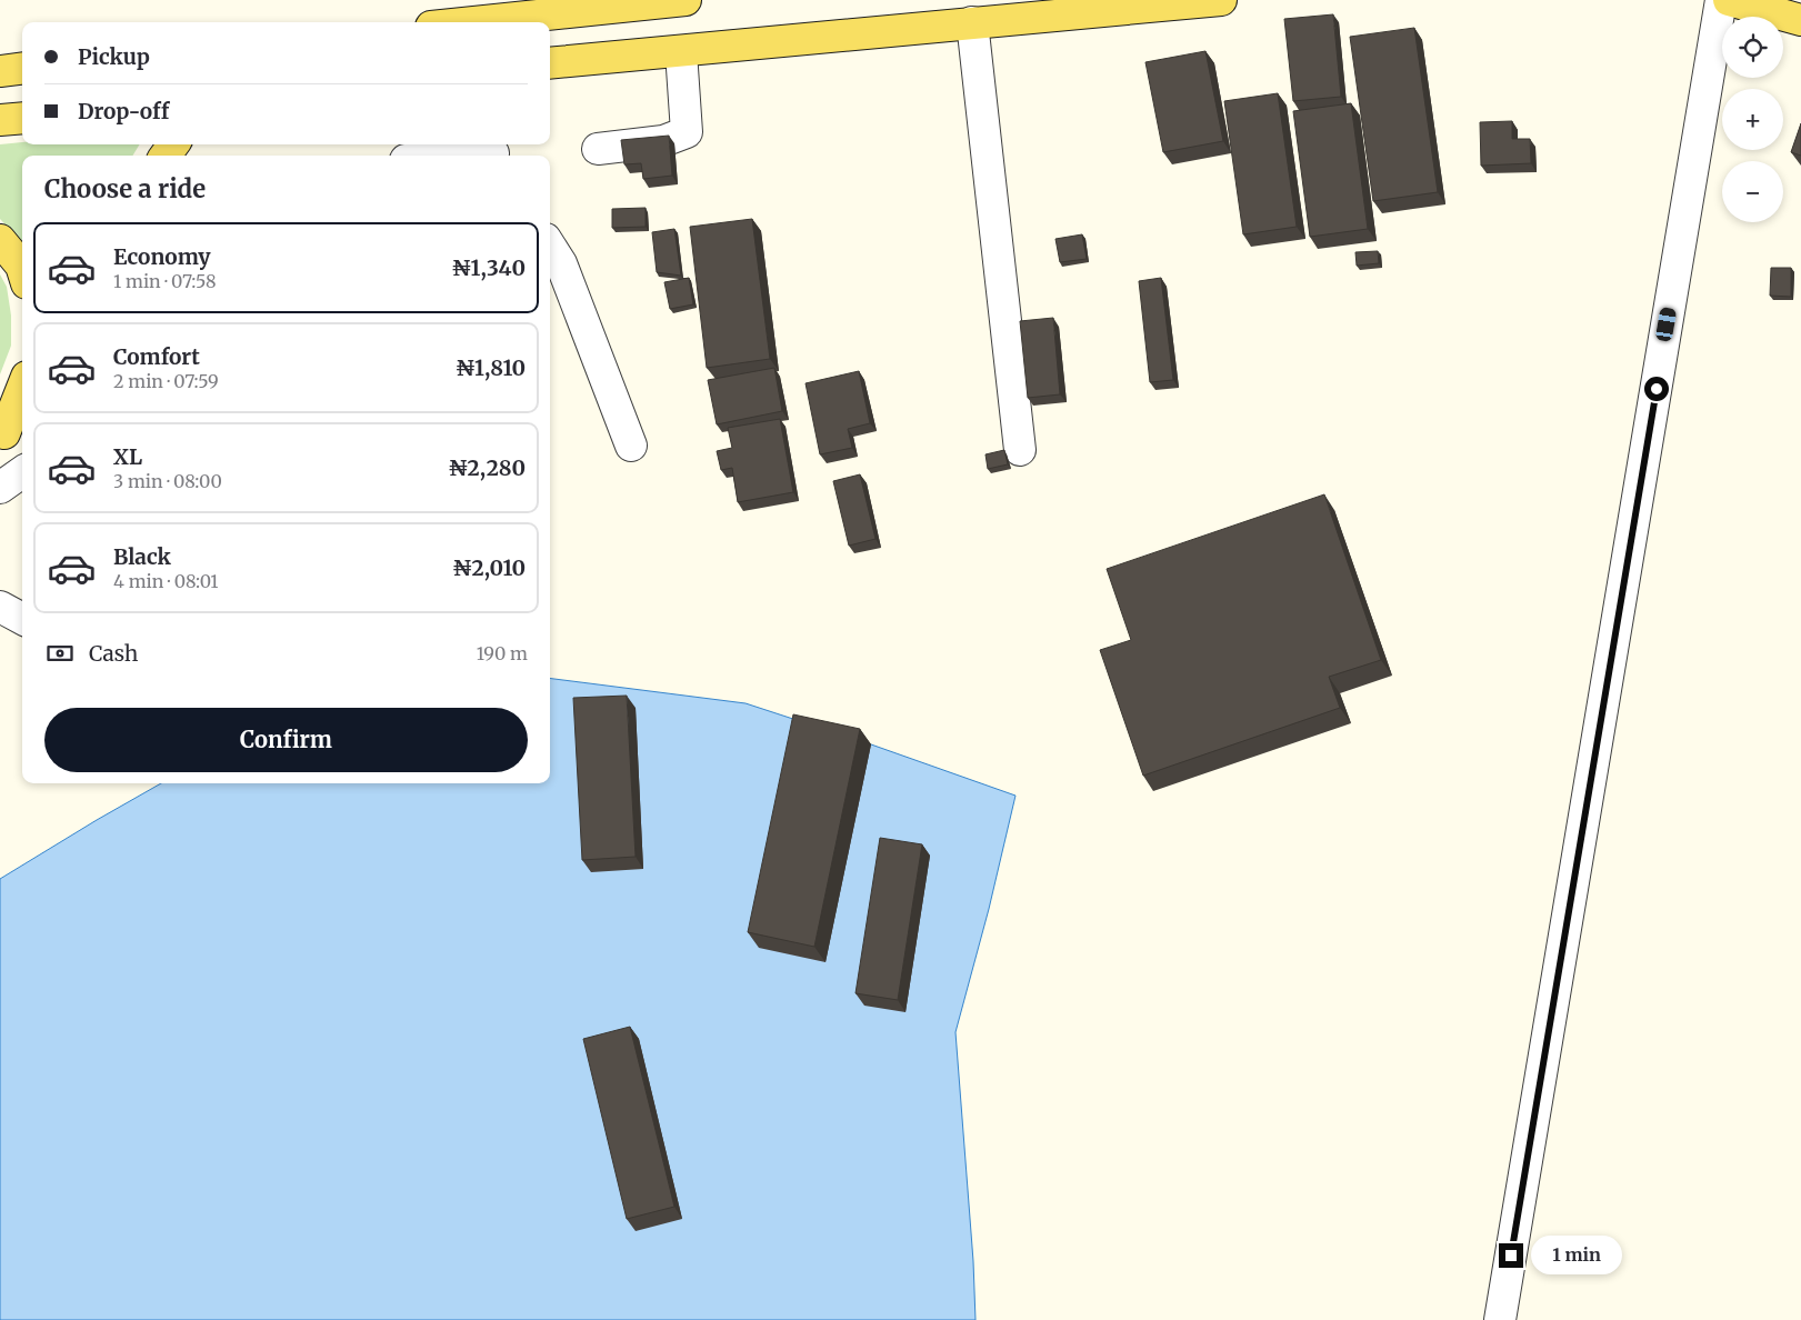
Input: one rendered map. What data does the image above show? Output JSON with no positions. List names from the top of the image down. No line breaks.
{"page":{"map_buttons":["+","−"],"banner":["Pickup","Drop-off"],"heading":"Choose a ride","list":[{"name":"Economy","note":"1 min · 07:58","value":"₦1,340"},{"name":"Comfort","note":"2 min · 07:59","value":"₦1,810"},{"name":"XL","note":"3 min · 08:00","value":"₦2,280"},{"name":"Black","note":"4 min · 08:01","value":"₦2,010"}],"pay":["Cash","190 m"],"buttons":"Confirm","bubble":"1 min"}}
